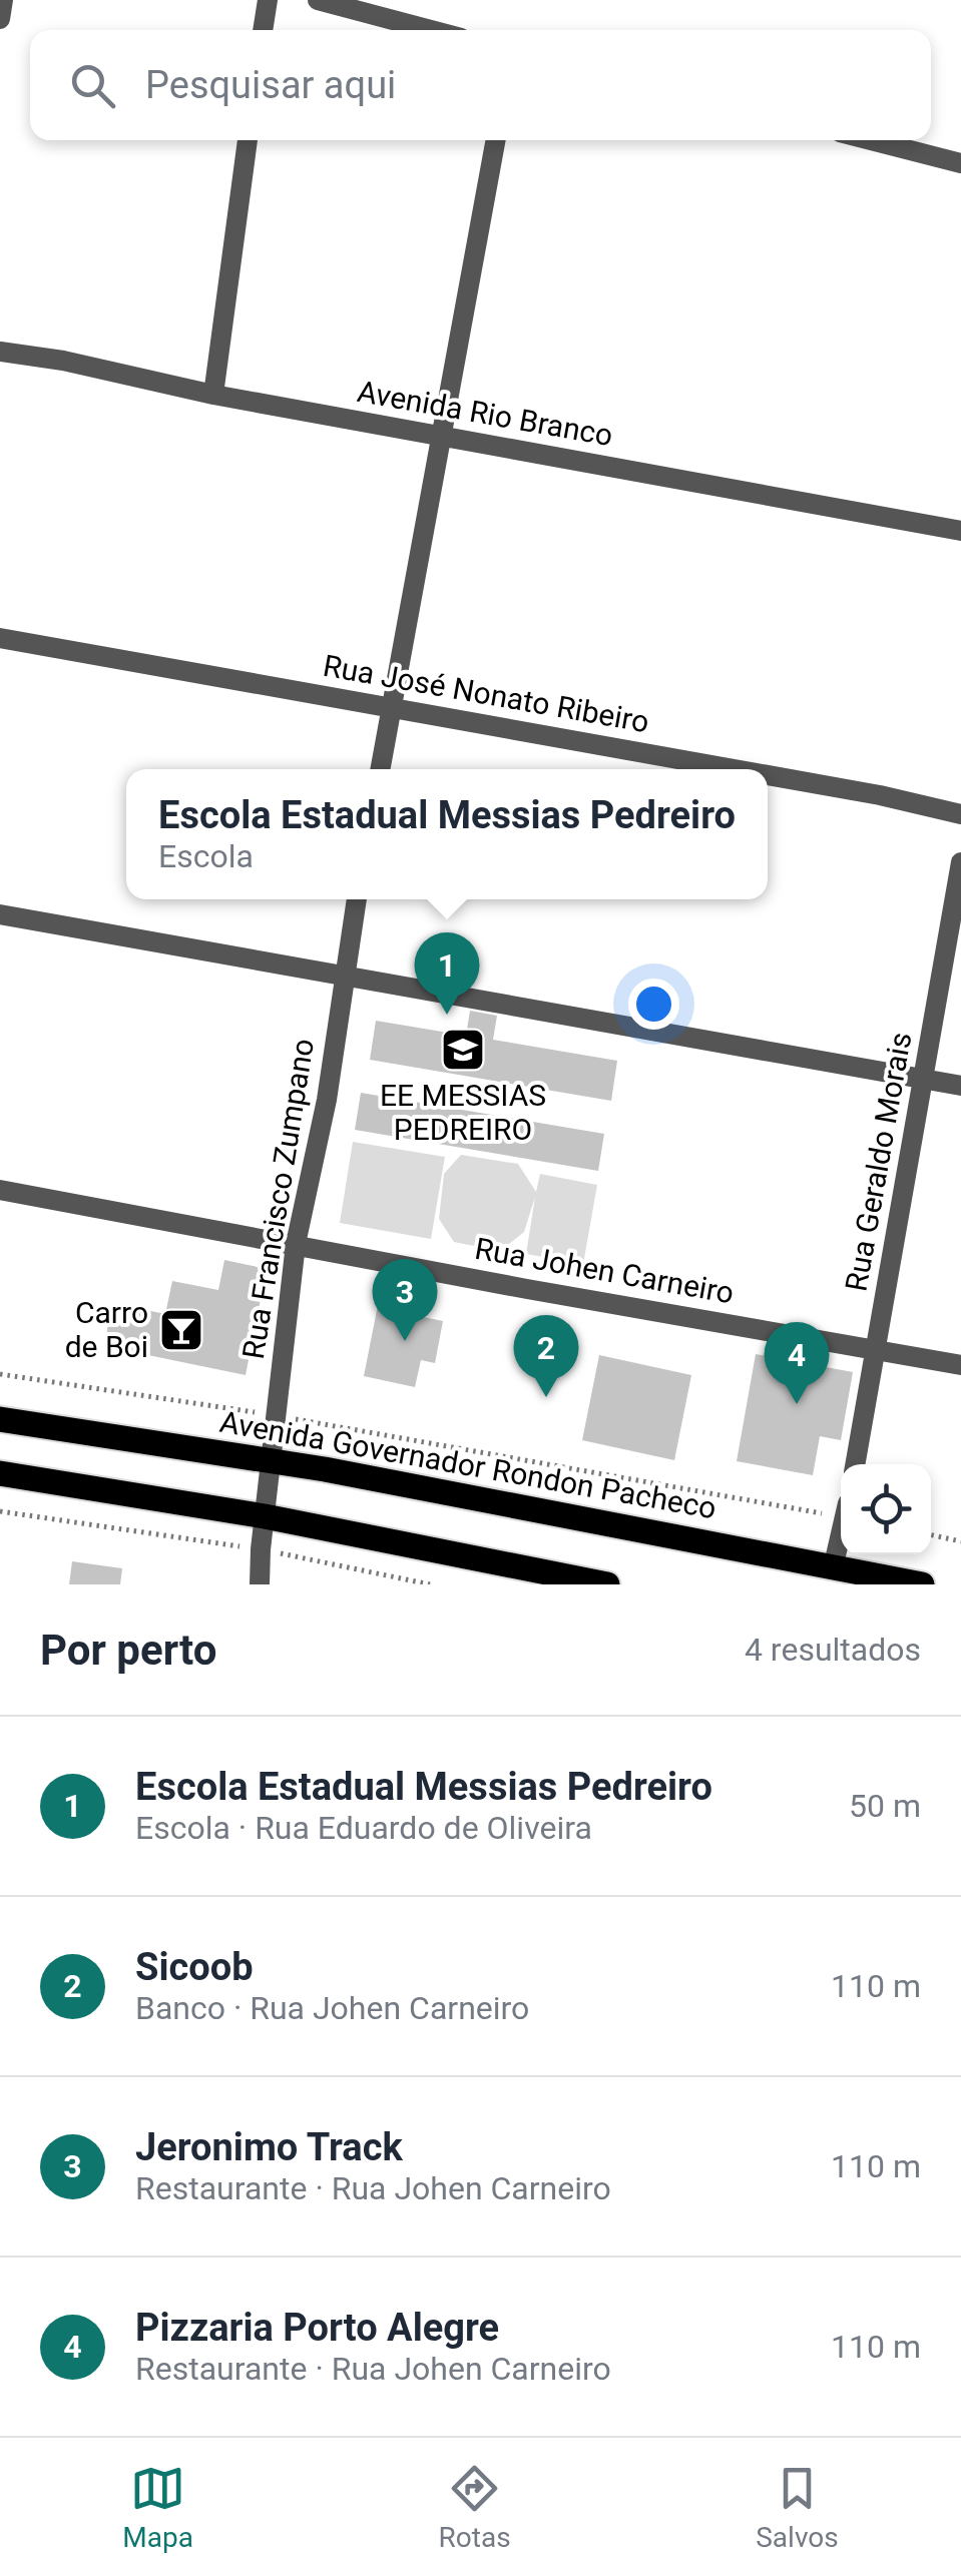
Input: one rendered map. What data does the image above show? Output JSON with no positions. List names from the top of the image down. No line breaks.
{"streets":{"main road":["Avenida Governador Rondon Pacheco"],"street":["Avenida Rio Branco","Rua José Nonato Ribeiro","Rua Geraldo Morais","Rua Francisco Zumpano","Rua Johen Carneiro"]},"crossings":[["Rua Geraldo Morais","Rua Johen Carneiro"],["Rua Francisco Zumpano","Rua Johen Carneiro"],["Rua Francisco Zumpano","Avenida Governador Rondon Pacheco"]],"places":{"school or university":["EE MESSIAS PEDREIRO"],"bar":["Carro de Boi"]},"page":{"search":"Pesquisar aqui","popup":["Escola Estadual Messias Pedreiro","Escola"],"pins":["1","3","2","4"],"heading":["Por perto","4 resultados"],"list":[{"mark":"1","name":"Escola Estadual Messias Pedreiro","note":"Escola · Rua Eduardo de Oliveira","value":"50 m"},{"mark":"2","name":"Sicoob","note":"Banco · Rua Johen Carneiro","value":"110 m"},{"mark":"3","name":"Jeronimo Track","note":"Restaurante · Rua Johen Carneiro","value":"110 m"},{"mark":"4","name":"Pizzaria Porto Alegre","note":"Restaurante · Rua Johen Carneiro","value":"110 m"}],"nav":["Mapa","Rotas","Salvos"]}}
